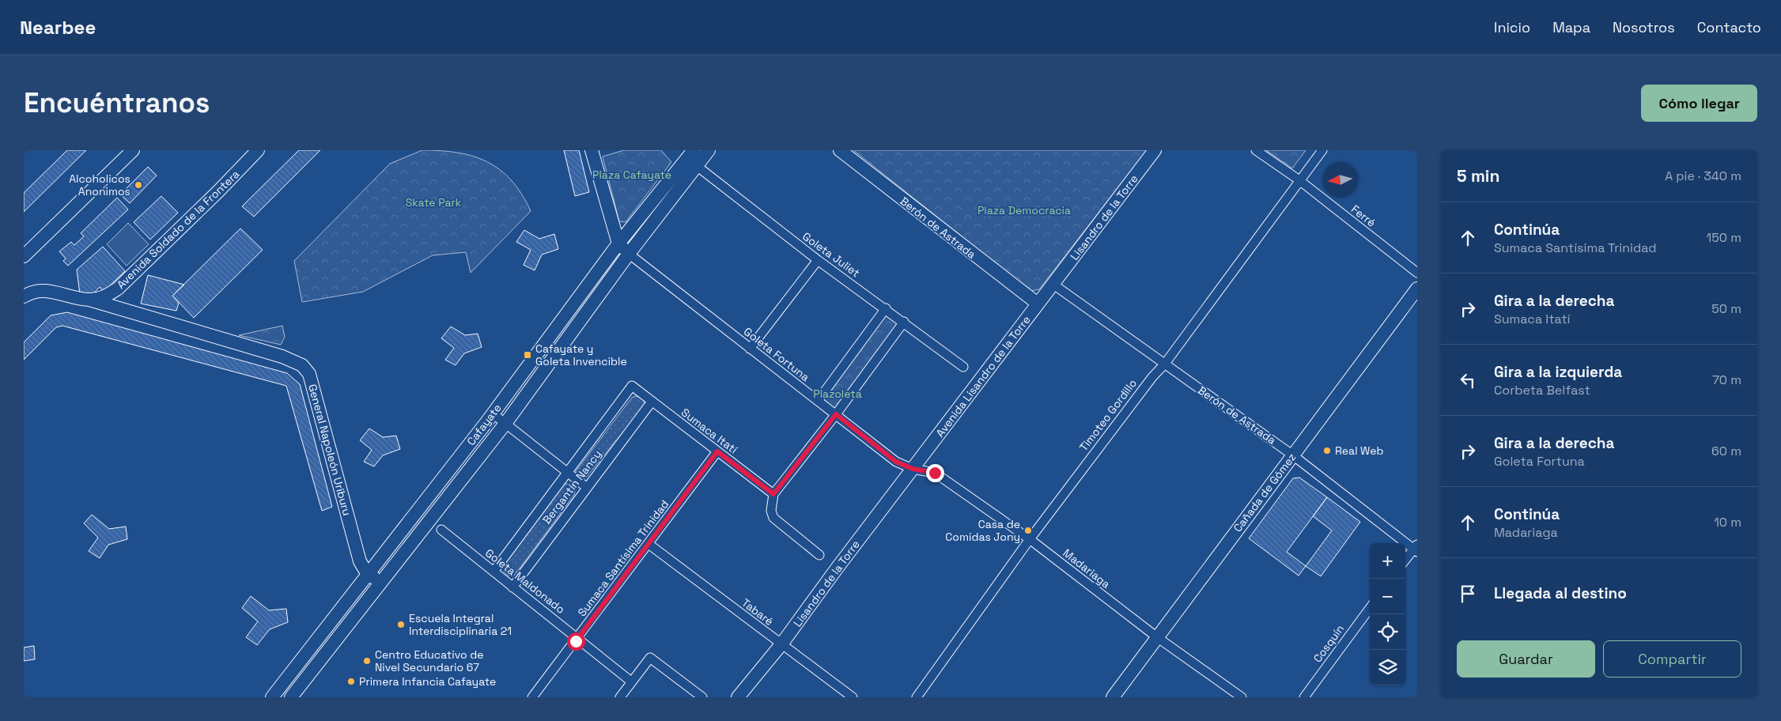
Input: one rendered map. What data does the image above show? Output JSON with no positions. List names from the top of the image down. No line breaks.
{"streets":{"street":["Ferré","Lisandro de la Torre","Berón de Astrada","Avenida Soldado de la Frontera","Goleta Juliet","Goleta Fortuna","Avenida Lisandro de la Torre","Timoteo Gordillo","Cafayate","Sumaca Itatí","General Napoleón Uriburu","Bergantín Nancy","Cañada de Gómez","Sumaca Santísima Trinidad","Madariaga","Goleta Maldonado","Tabaré","Cosquín"]},"crossings":[["Ferré","Timoteo Gordillo"],["Lisandro de la Torre","Berón de Astrada"],["Lisandro de la Torre","Goleta Fortuna"],["Lisandro de la Torre","Avenida Lisandro de la Torre"],["Lisandro de la Torre","Madariaga"],["Lisandro de la Torre","Tabaré"],["Berón de Astrada","Avenida Lisandro de la Torre"],["Berón de Astrada","Timoteo Gordillo"],["Berón de Astrada","Cañada de Gómez"],["Avenida Soldado de la Frontera","General Napoleón Uriburu"],["Goleta Juliet","Cafayate"],["Goleta Fortuna","Avenida Lisandro de la Torre"],["Goleta Fortuna","Cafayate"],["Goleta Fortuna","Madariaga"],["Avenida Lisandro de la Torre","Madariaga"],["Timoteo Gordillo","Madariaga"],["Cafayate","General Napoleón Uriburu"],["Sumaca Itatí","Bergantín Nancy"],["Sumaca Itatí","Sumaca Santísima Trinidad"],["Bergantín Nancy","Goleta Maldonado"],["Cañada de Gómez","Madariaga"],["Sumaca Santísima Trinidad","Goleta Maldonado"],["Sumaca Santísima Trinidad","Tabaré"]],"parks":["Plaza Cafayate","Skate Park","Plaza Democracia","Plazoleta"],"places":{"other":["Alcoholicos Anonimos","Real Web","Casa de Comidas Jony","Escuela Integral Interdisciplinaria 21","Centro Educativo de Nivel Secundario 67","Primera Infancia Cafayate"],"transit":["Cafayate y Goleta Invencible"]},"north":"left","page":{"header":"Nearbee","nav":["Inicio","Mapa","Nosotros","Contacto"],"buttons":["Cómo llegar",["Guardar","Compartir"]],"title":"Encuéntranos","heading":["5 min","A pie · 340 m"],"list":[["Continúa","Sumaca Santísima Trinidad","150 m"],["Gira a la derecha","Sumaca Itatí","50 m"],["Gira a la izquierda","Corbeta Belfast","70 m"],["Gira a la derecha","Goleta Fortuna","60 m"],["Continúa","Madariaga","10 m"],"Llegada al destino"],"map_buttons":["+","−"]}}
